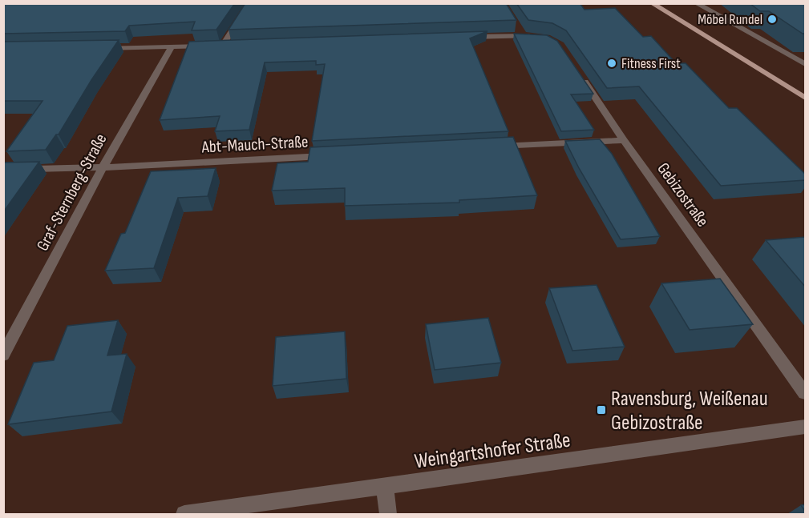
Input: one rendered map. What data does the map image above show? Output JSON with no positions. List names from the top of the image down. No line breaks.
{"streets":{"street":["Abt-Mauch-Straße","Graf-Sternberg-Straße","Gebizostraße","Weingartshofer Straße"]},"crossings":[["Abt-Mauch-Straße","Graf-Sternberg-Straße"]],"places":{"other":["Möbel Rundel","Fitness First"],"transit":["Ravensburg, Weißenau Gebizostraße"]}}
